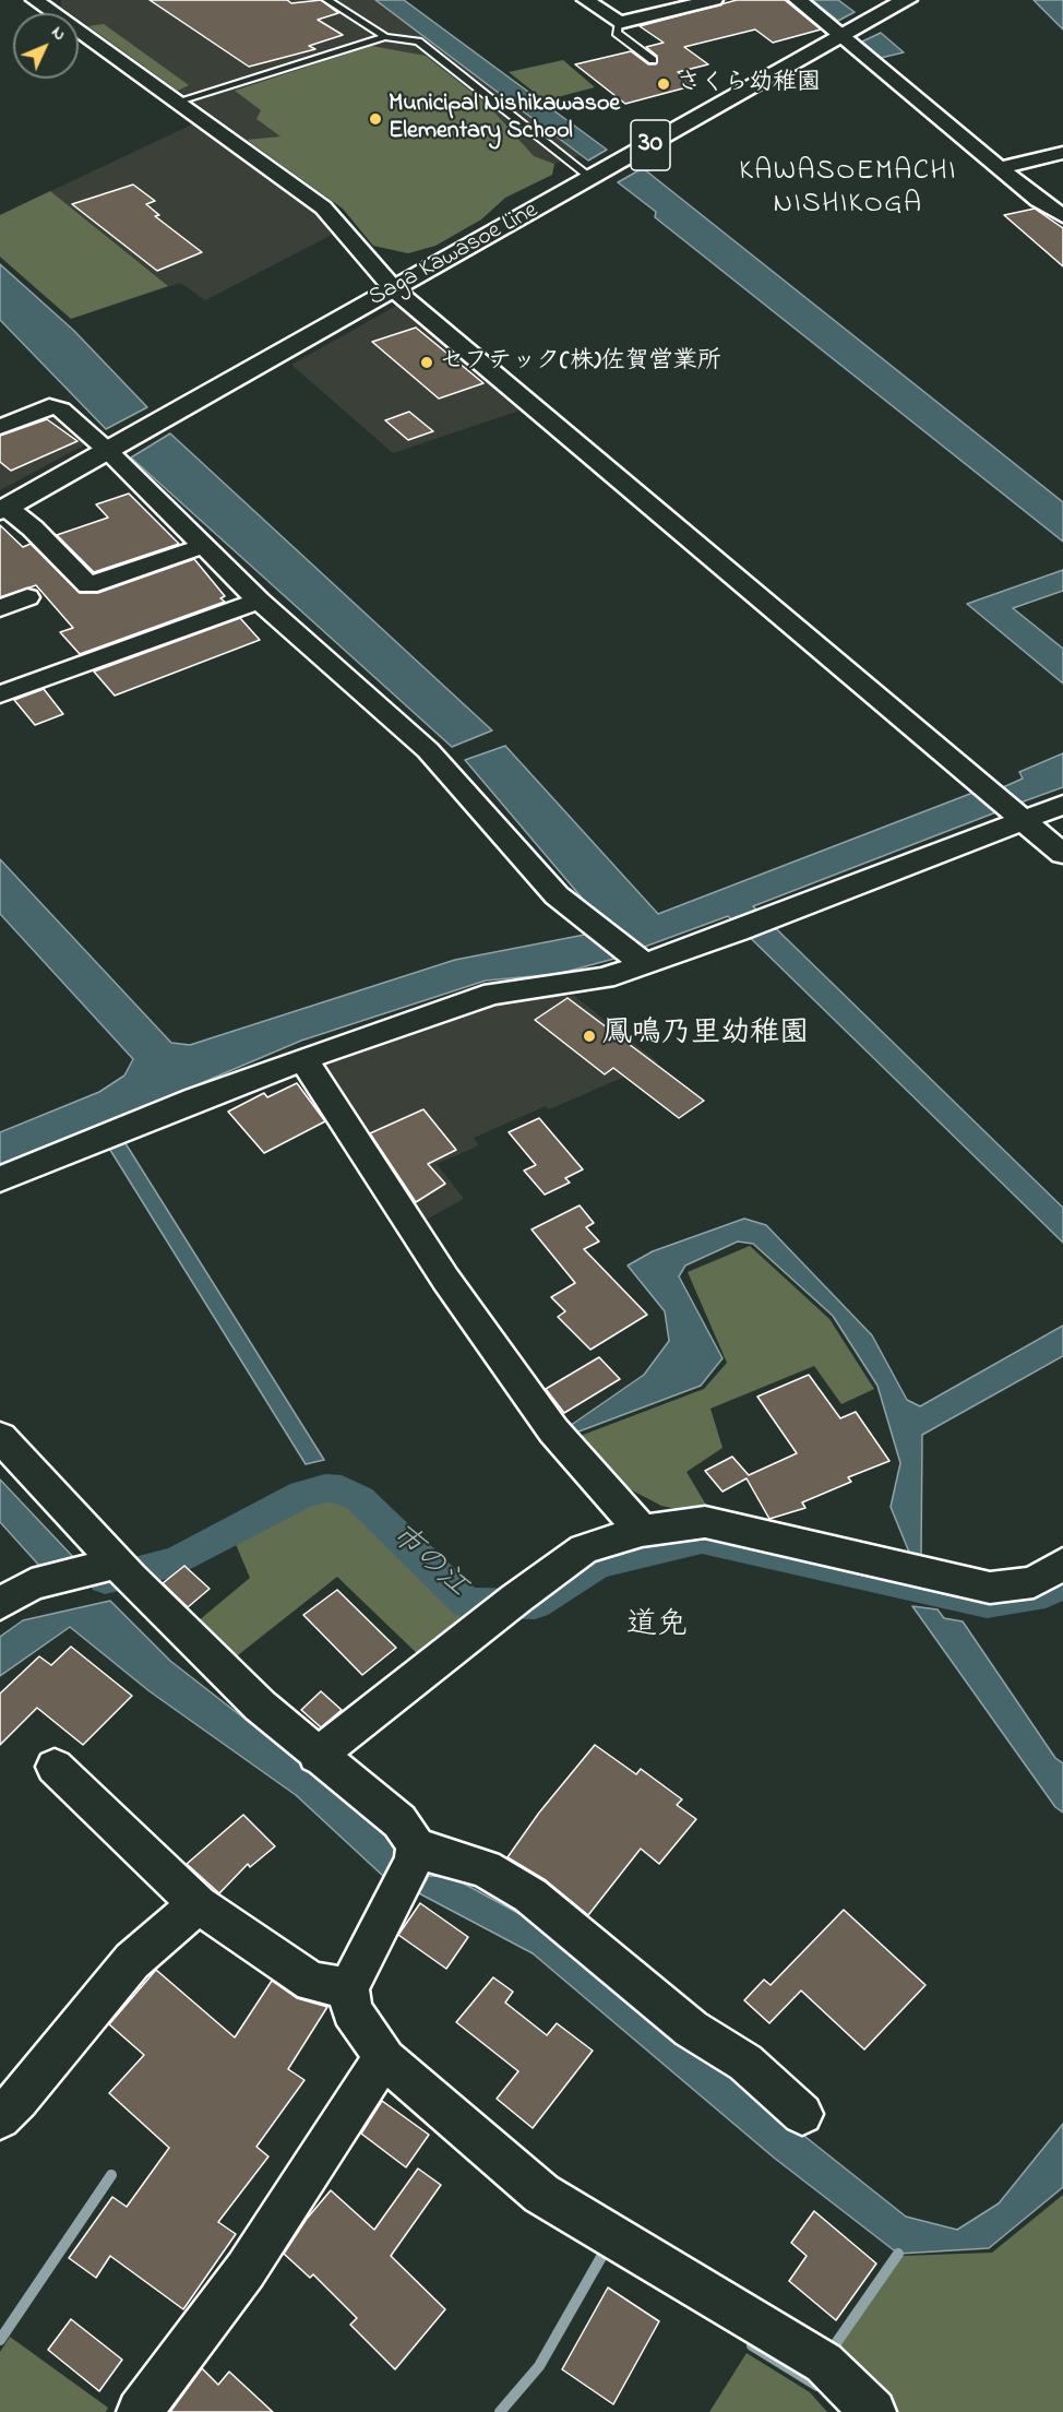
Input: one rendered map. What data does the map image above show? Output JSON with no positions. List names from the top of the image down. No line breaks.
{"streets":{"main road":["30","Saga Kawasoe Line"]},"districts":["KAWASOEMACHI NISHIKOGA","道免"],"water":["市の江"],"places":["さくら幼稚園","Municipal Nishikawasoe Elementary School","セフテック(株)佐賀営業所","鳳鳴乃里幼稚園"],"north":"top right"}
